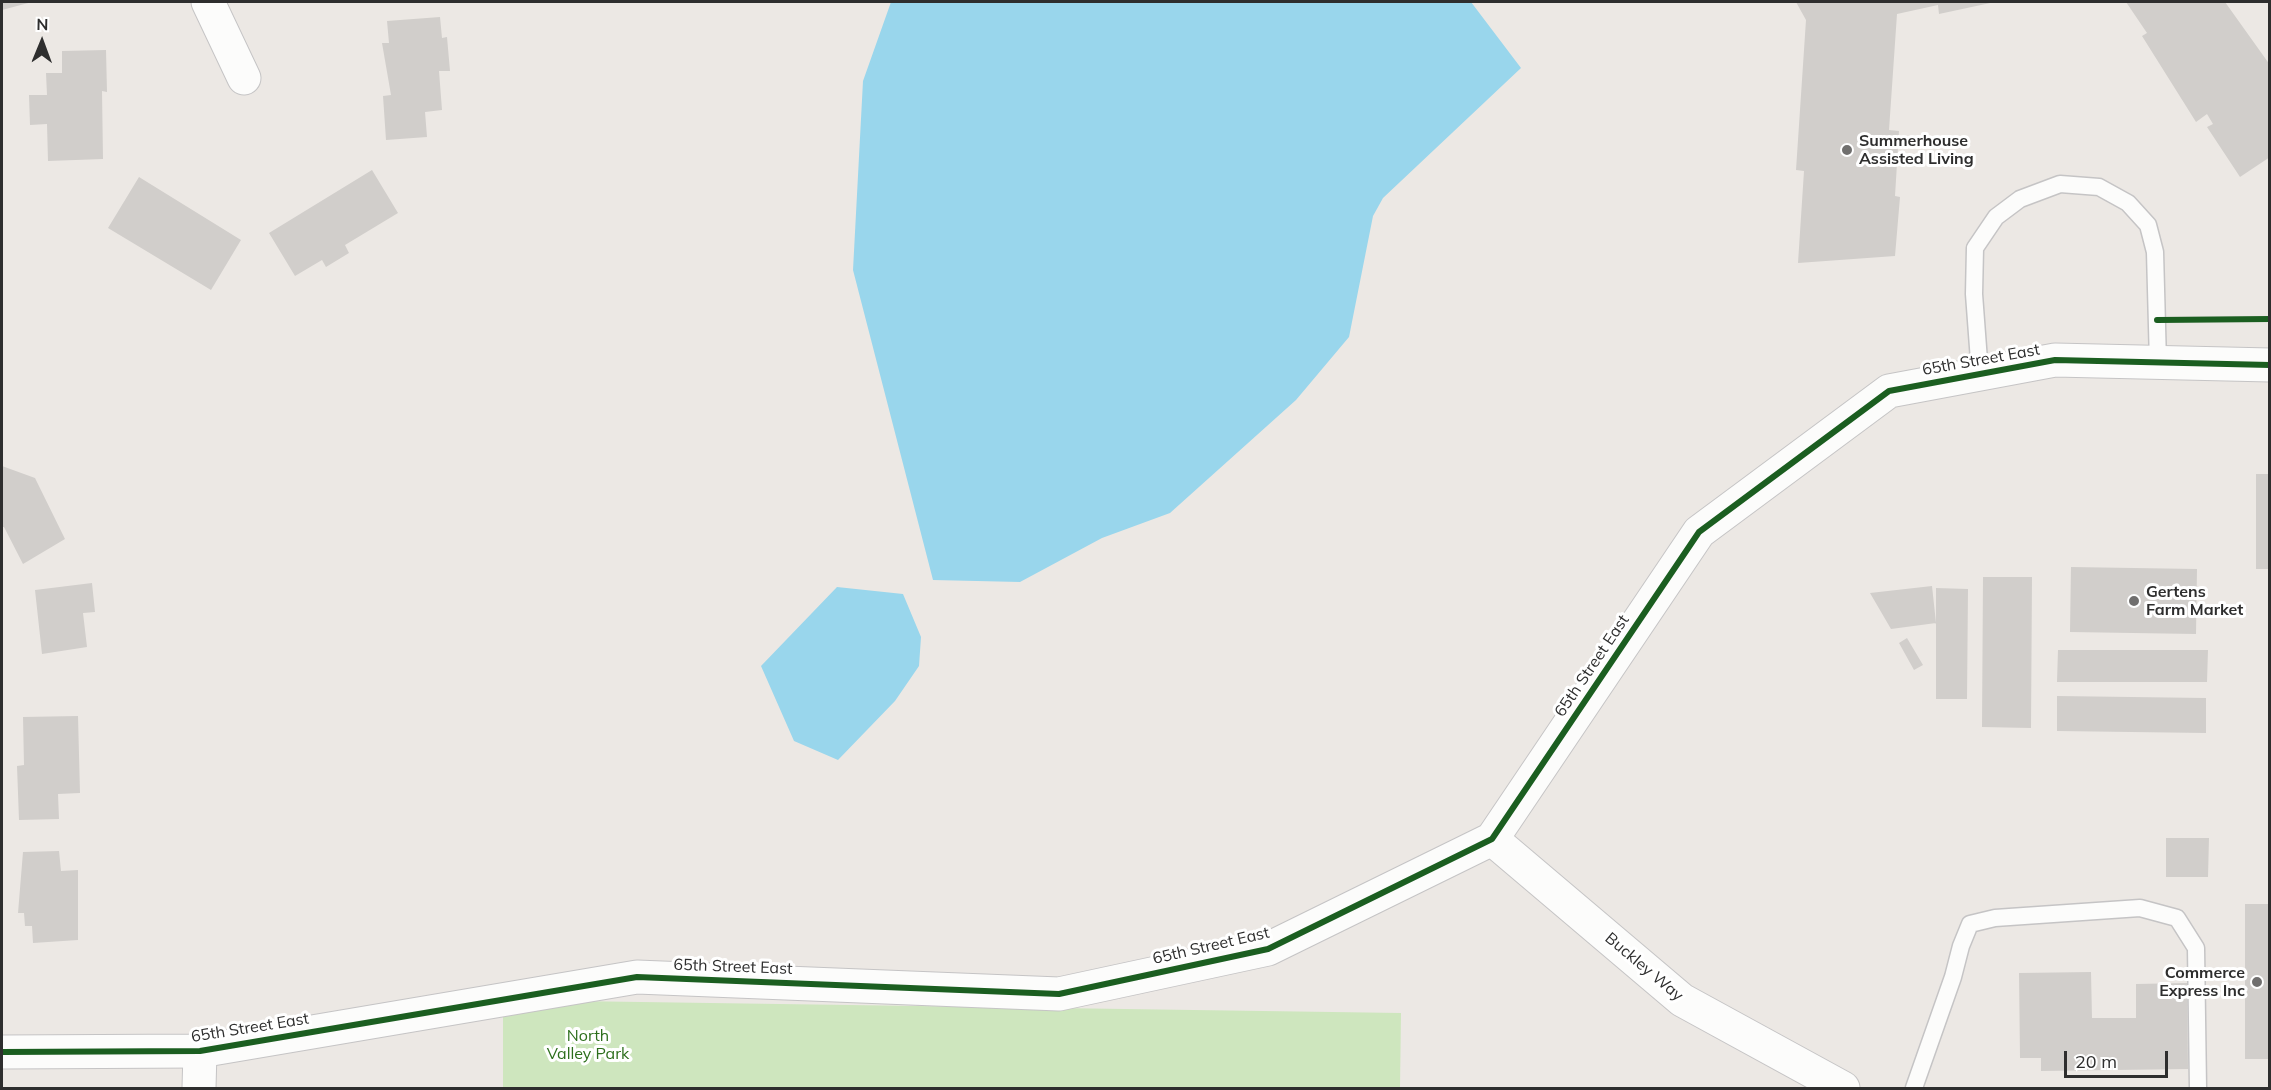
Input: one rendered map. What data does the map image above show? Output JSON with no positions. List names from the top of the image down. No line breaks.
{"streets":{"street":["65th Street East","Buckley Way"]},"crossings":[["65th Street East","Buckley Way"]],"parks":["North Valley Park"],"places":["Summerhouse Assisted Living","Gertens Farm Market","Commerce Express Inc"],"scale_bar":"20 m","north":"top"}
